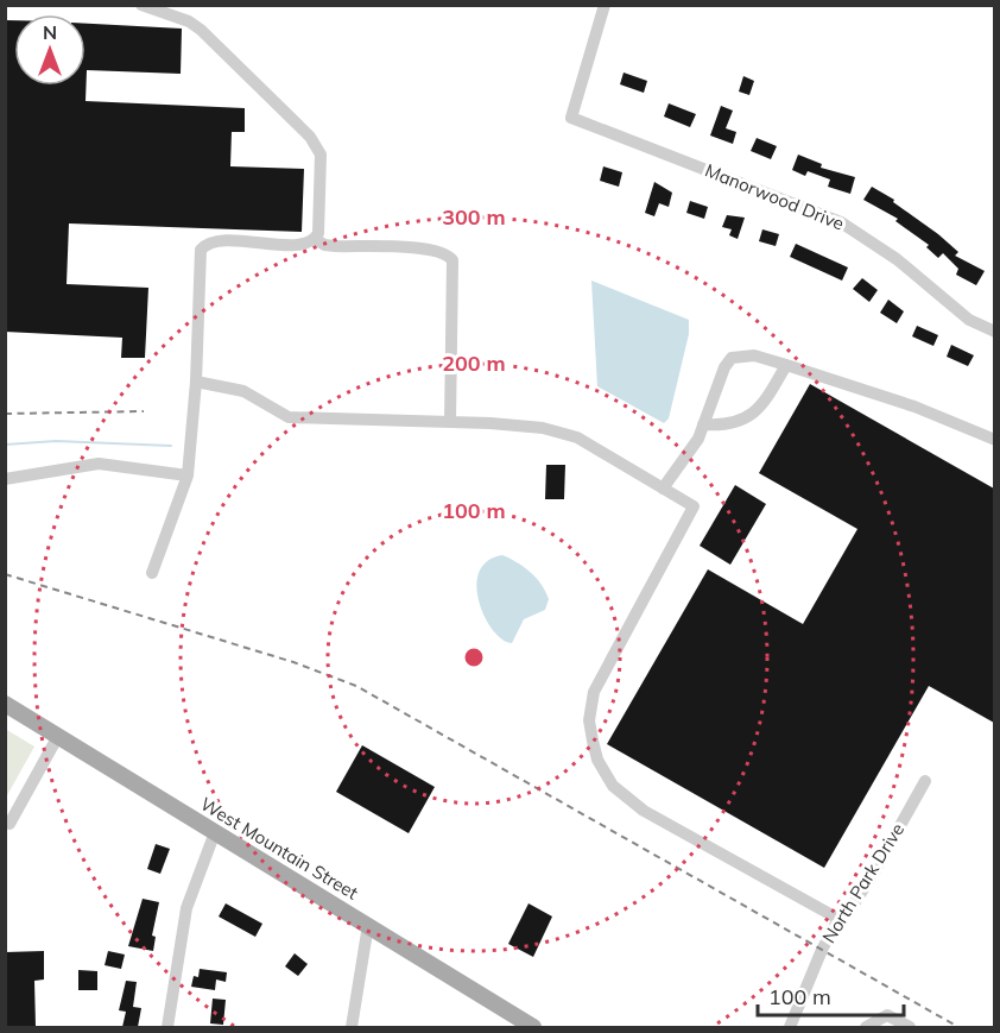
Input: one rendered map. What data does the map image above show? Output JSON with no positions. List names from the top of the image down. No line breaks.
{"streets":{"main road":["West Mountain Street"],"street":["Manorwood Drive","North Park Drive"]},"scale_bar":"100 m","north":"top","rings":["300 m","200 m","100 m"]}
